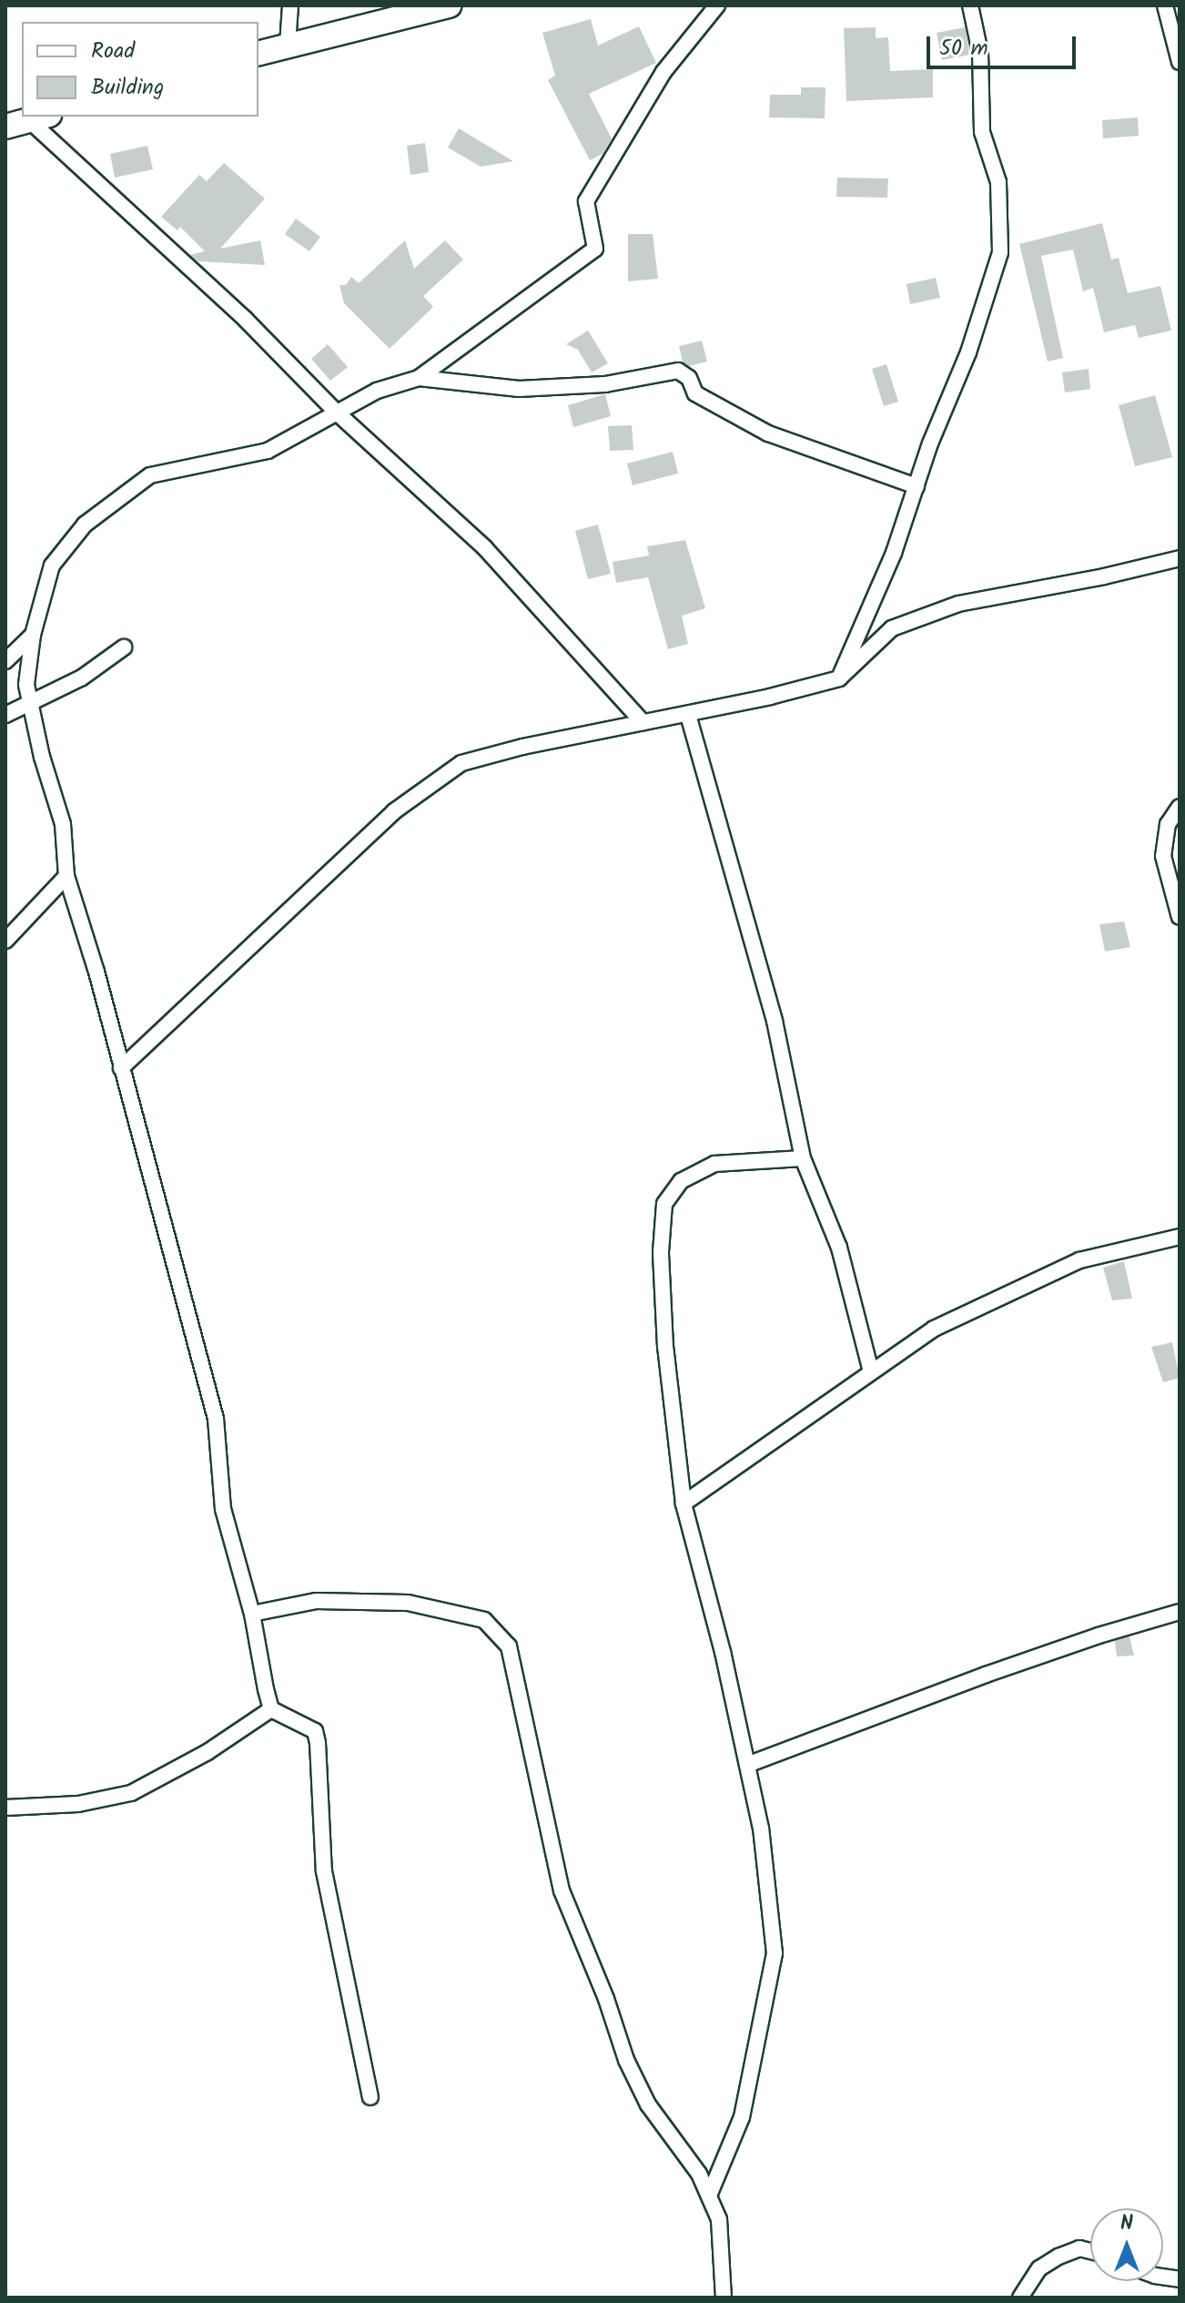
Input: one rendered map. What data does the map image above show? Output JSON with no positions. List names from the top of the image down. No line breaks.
{"legend":["Road","Building"],"scale_bar":"50 m","north":"top"}
